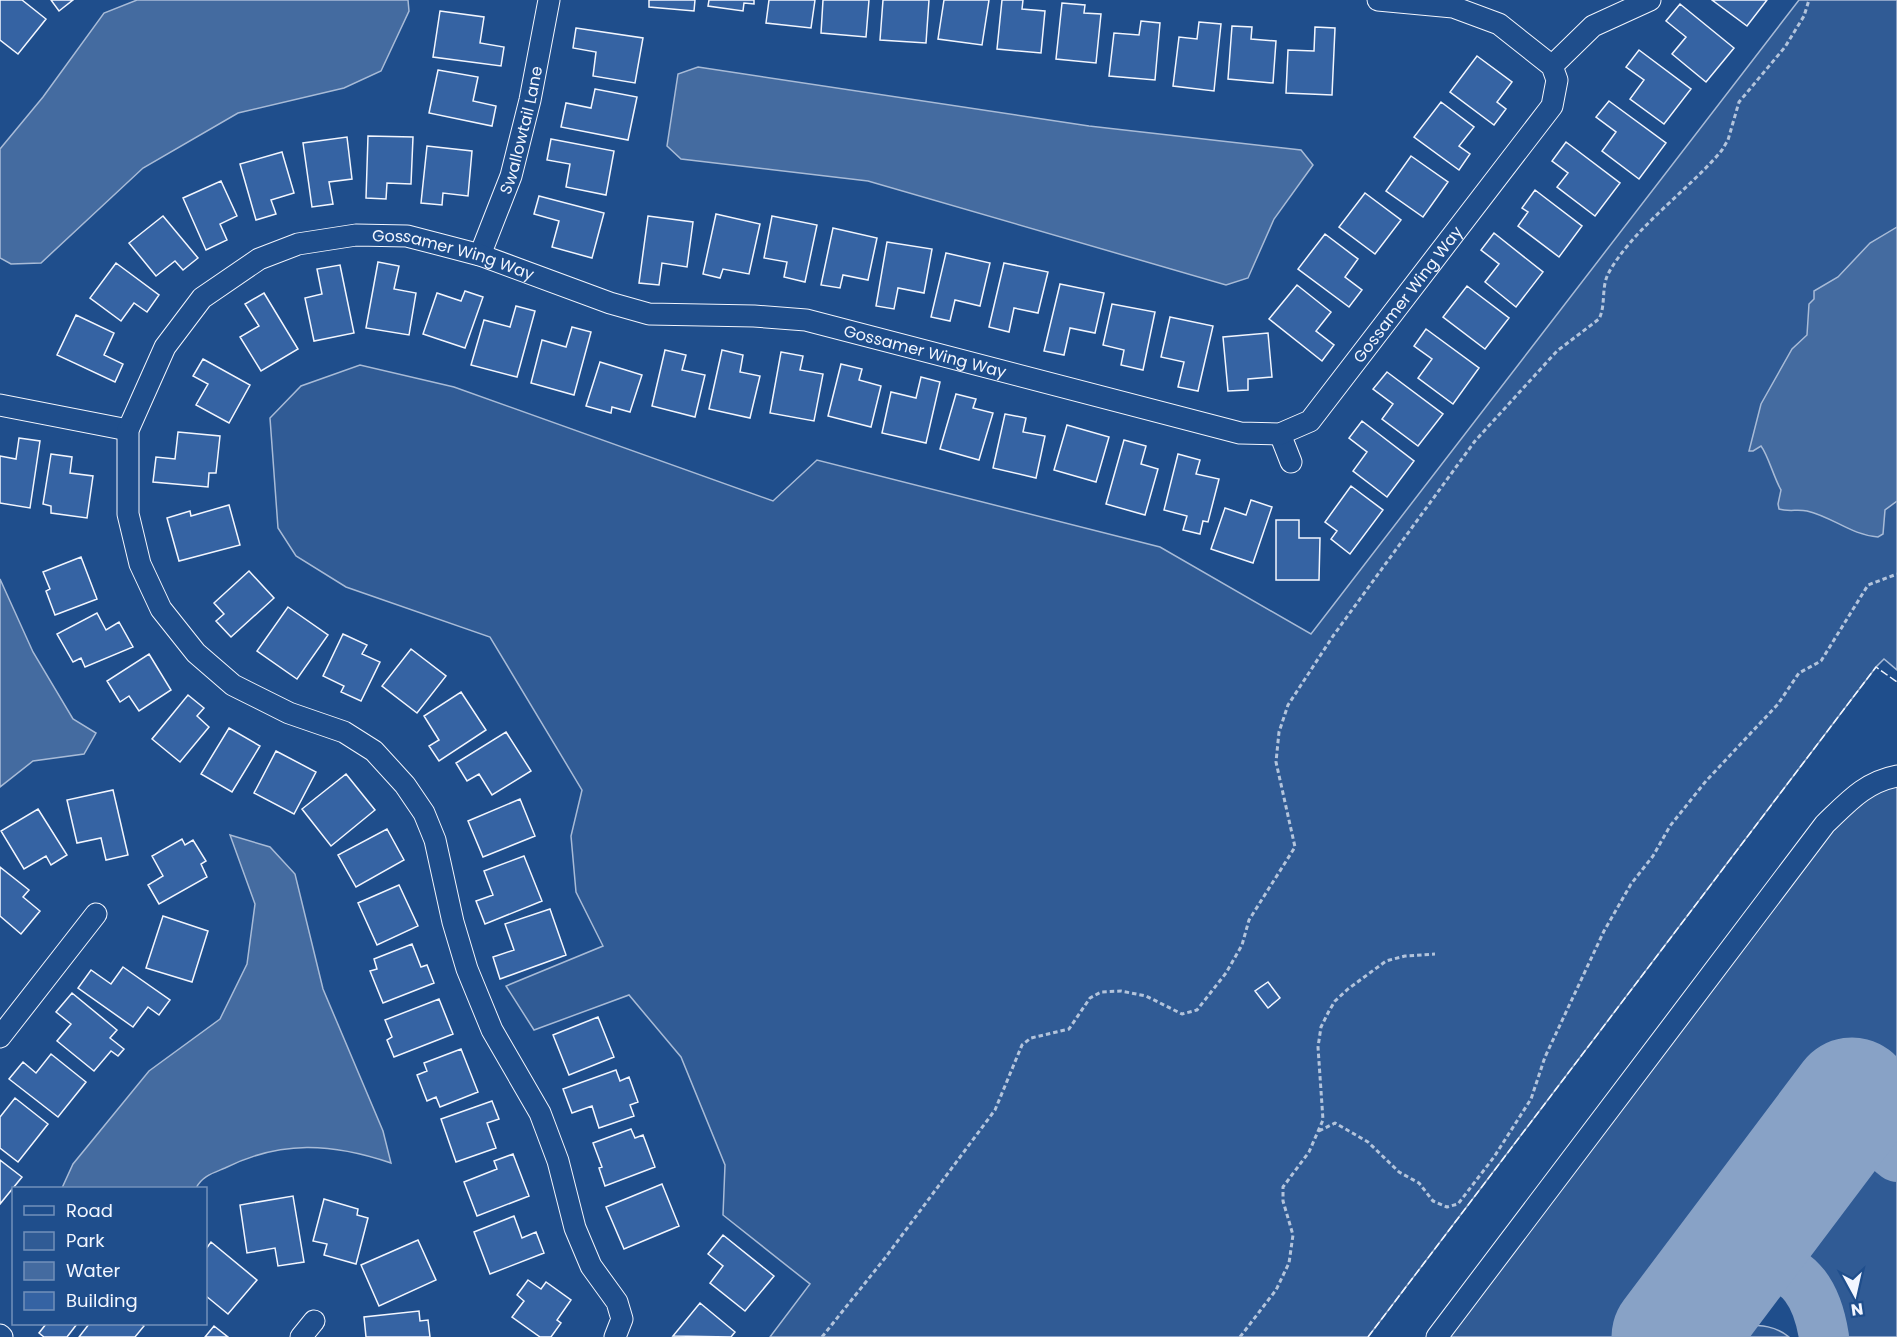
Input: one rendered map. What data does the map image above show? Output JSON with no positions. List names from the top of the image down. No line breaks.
{"streets":{"street":["Swallowtail Lane","Gossamer Wing Way"]},"crossings":[["Swallowtail Lane","Gossamer Wing Way"]],"legend":["Road","Park","Water","Building"],"north":"bottom"}
